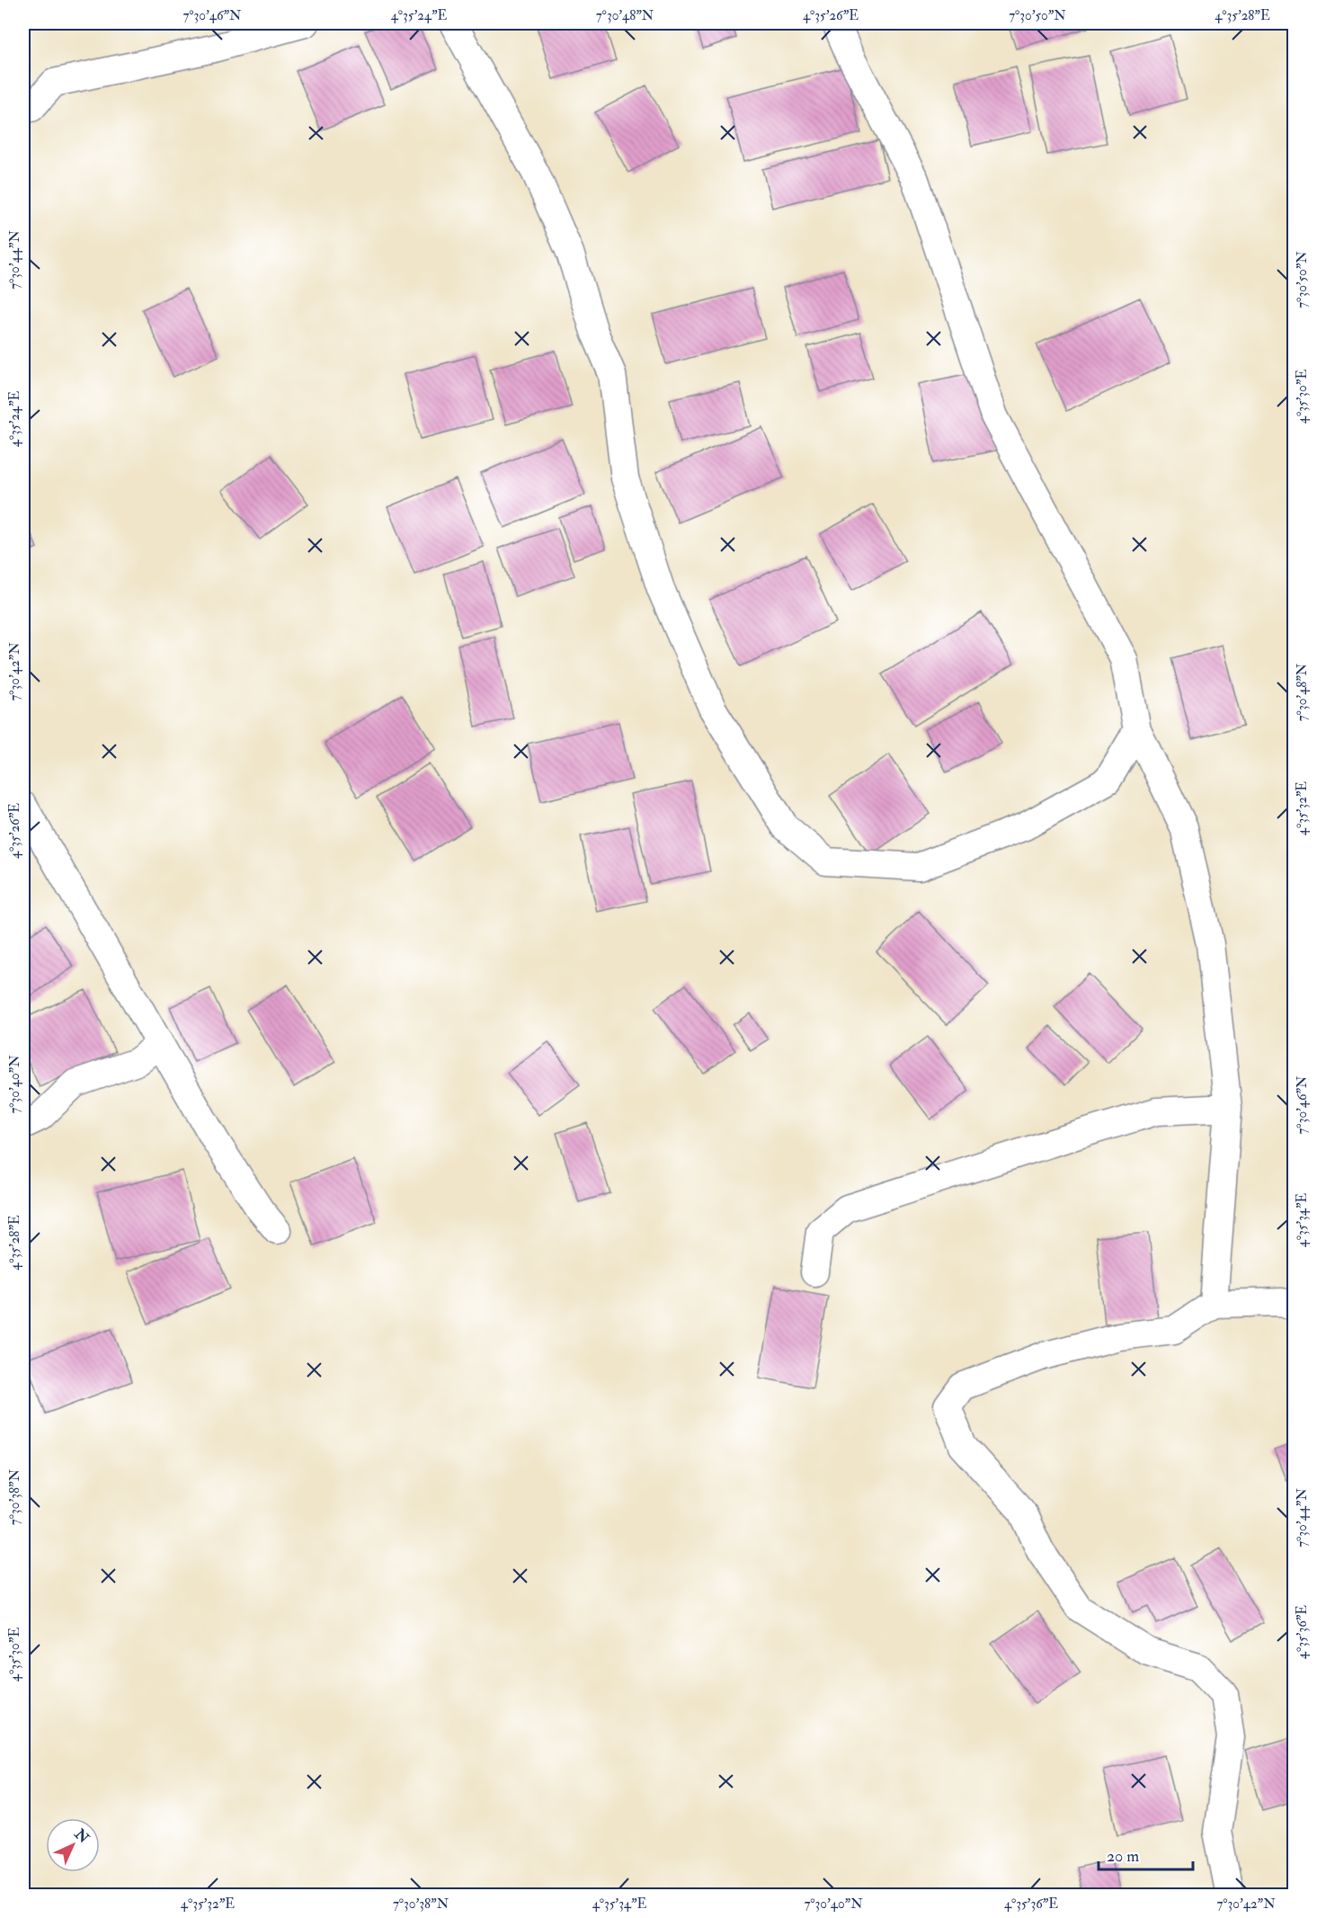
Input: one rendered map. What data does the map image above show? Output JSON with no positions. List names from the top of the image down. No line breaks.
{"scale_bar":"20 m","north":"top right","coordinates":["7°30'46\"N","4°35'24\"E","7°30'48\"N","4°35'26\"E","7°30'50\"N","4°35'28\"E","7°30'44\"N","4°35'30\"E","7°30'42\"N","4°35'32\"E","7°30'40\"N","4°35'34\"E","7°30'38\"N","4°35'36\"E"]}
